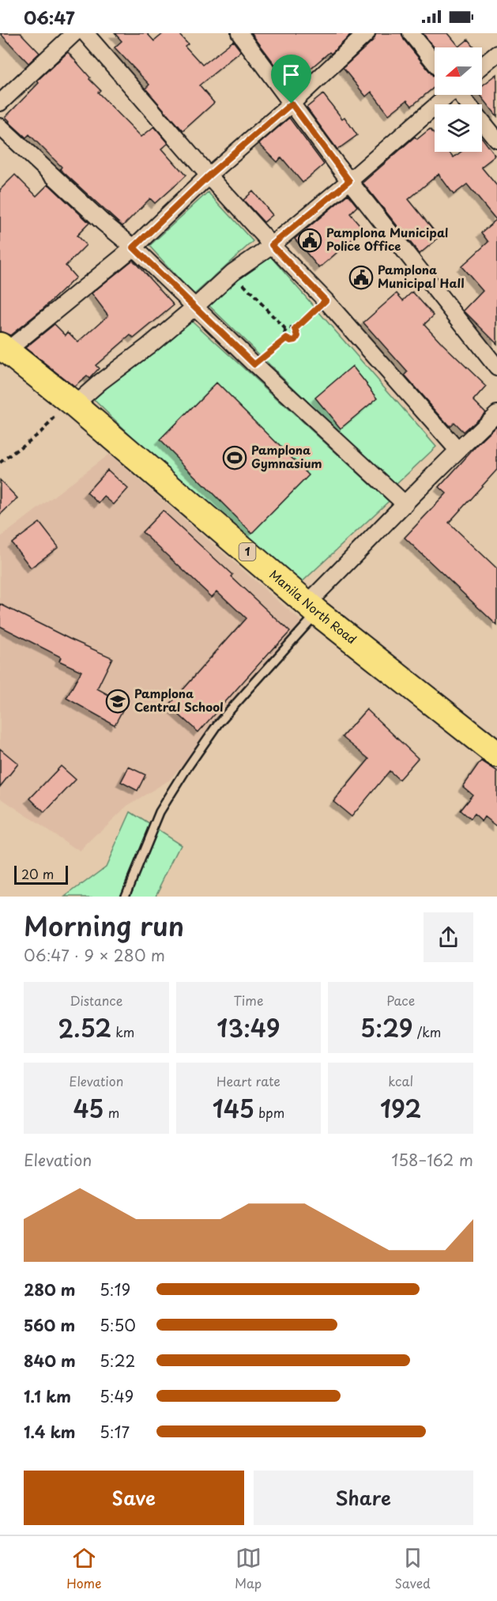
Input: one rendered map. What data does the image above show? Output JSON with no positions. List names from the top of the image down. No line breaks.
{"streets":{"highway":["1","Manila North Road"]},"places":{"public building":["Pamplona Municipal Police Office","Pamplona Municipal Hall"],"sports":["Pamplona Gymnasium"],"school or university":["Pamplona Central School"]},"scale_bar":"20 m","north":"left","page":{"status":"06:47","scale":"20 m","heading":["Morning run","06:47 · 9 × 280 m"],"stats":[["Distance","2.52 km"],["Time","13:49"],["Pace","5:29 /km"],["Elevation","45 m"],["Heart rate","145 bpm"],["kcal","192"]],"chart":["Elevation","158–162 m"],"list":[{"name":"280 m","note":"5:19"},{"name":"560 m","note":"5:50"},{"name":"840 m","note":"5:22"},{"name":"1.1 km","note":"5:49"},{"name":"1.4 km","note":"5:17"}],"buttons":["Save","Share"],"tabs":["Home","Map","Saved"]}}
